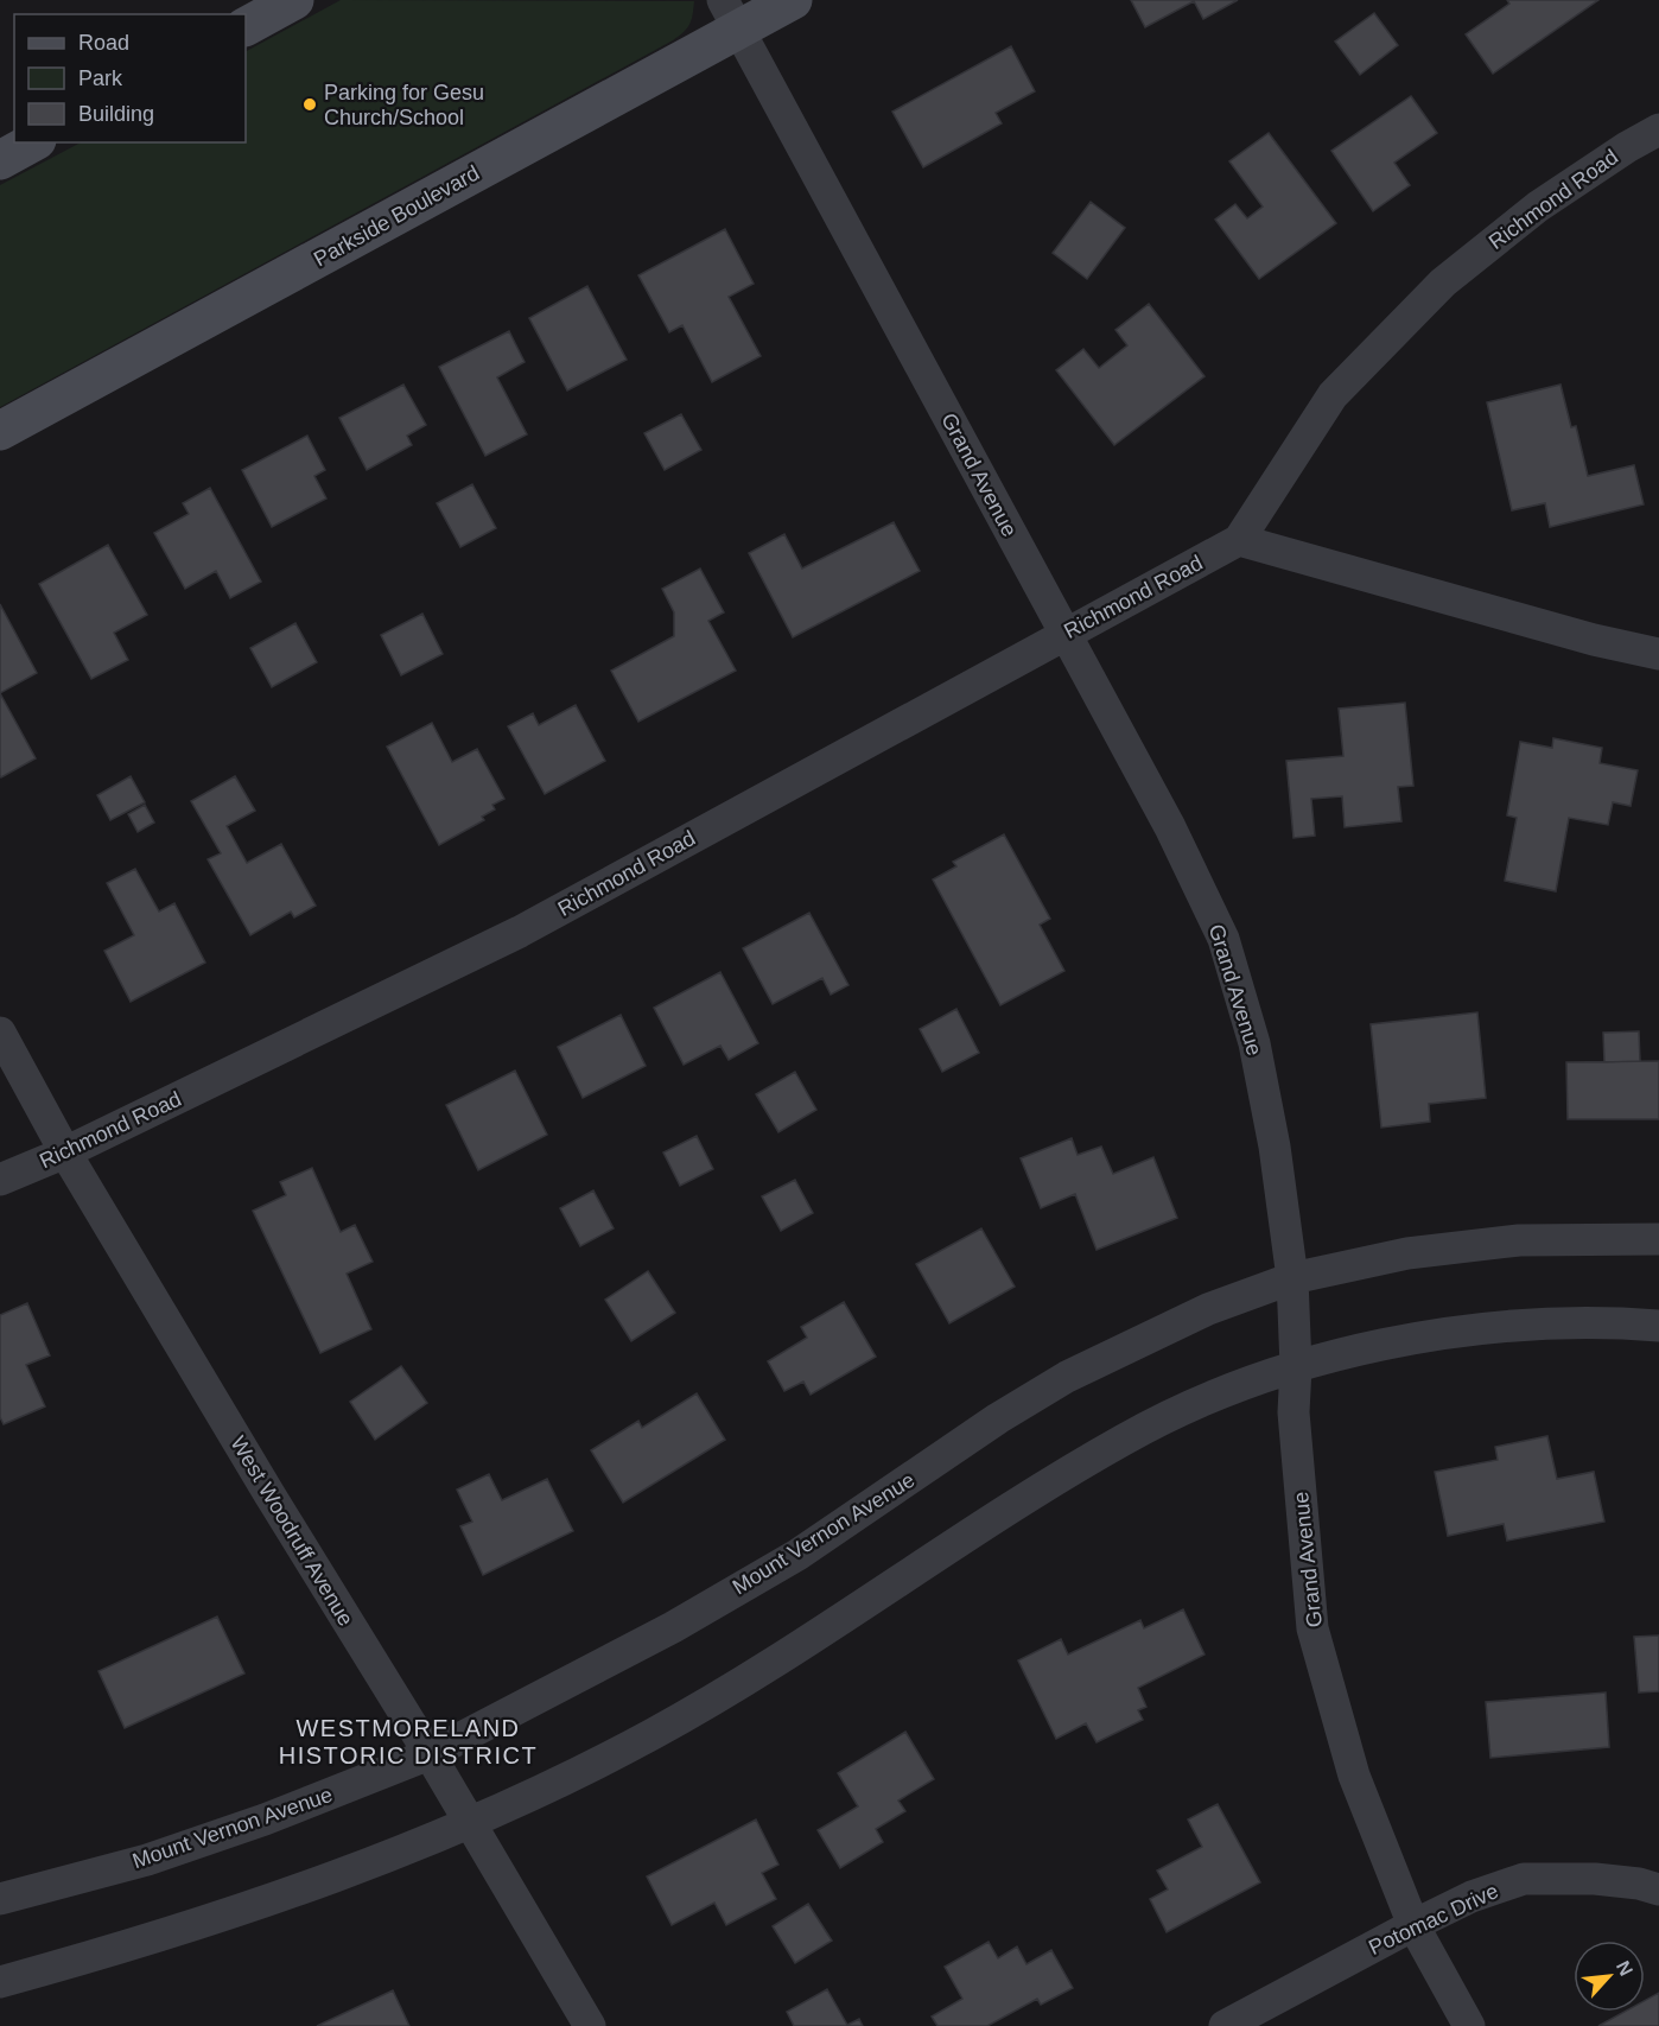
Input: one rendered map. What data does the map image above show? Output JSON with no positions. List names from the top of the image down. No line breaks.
{"streets":{"street":["Richmond Road","Parkside Boulevard","Grand Avenue","West Woodruff Avenue","Mount Vernon Avenue","Potomac Drive"]},"crossings":[["Richmond Road","Grand Avenue"],["Richmond Road","West Woodruff Avenue"],["Parkside Boulevard","Grand Avenue"],["Grand Avenue","Mount Vernon Avenue"],["Grand Avenue","Potomac Drive"],["West Woodruff Avenue","Mount Vernon Avenue"]],"districts":["WESTMORELAND HISTORIC DISTRICT"],"places":["Parking for Gesu Church/School"],"legend":["Road","Park","Building"],"north":"top right"}
